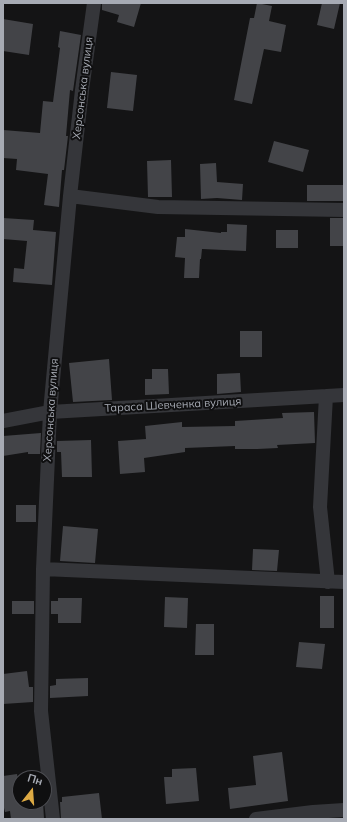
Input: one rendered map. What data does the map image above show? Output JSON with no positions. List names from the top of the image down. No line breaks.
{"streets":{"street":["Херсонська вулиця","Тараса Шевченка вулиця"]},"crossings":[["Херсонська вулиця","Тараса Шевченка вулиця"]],"north":"top"}
